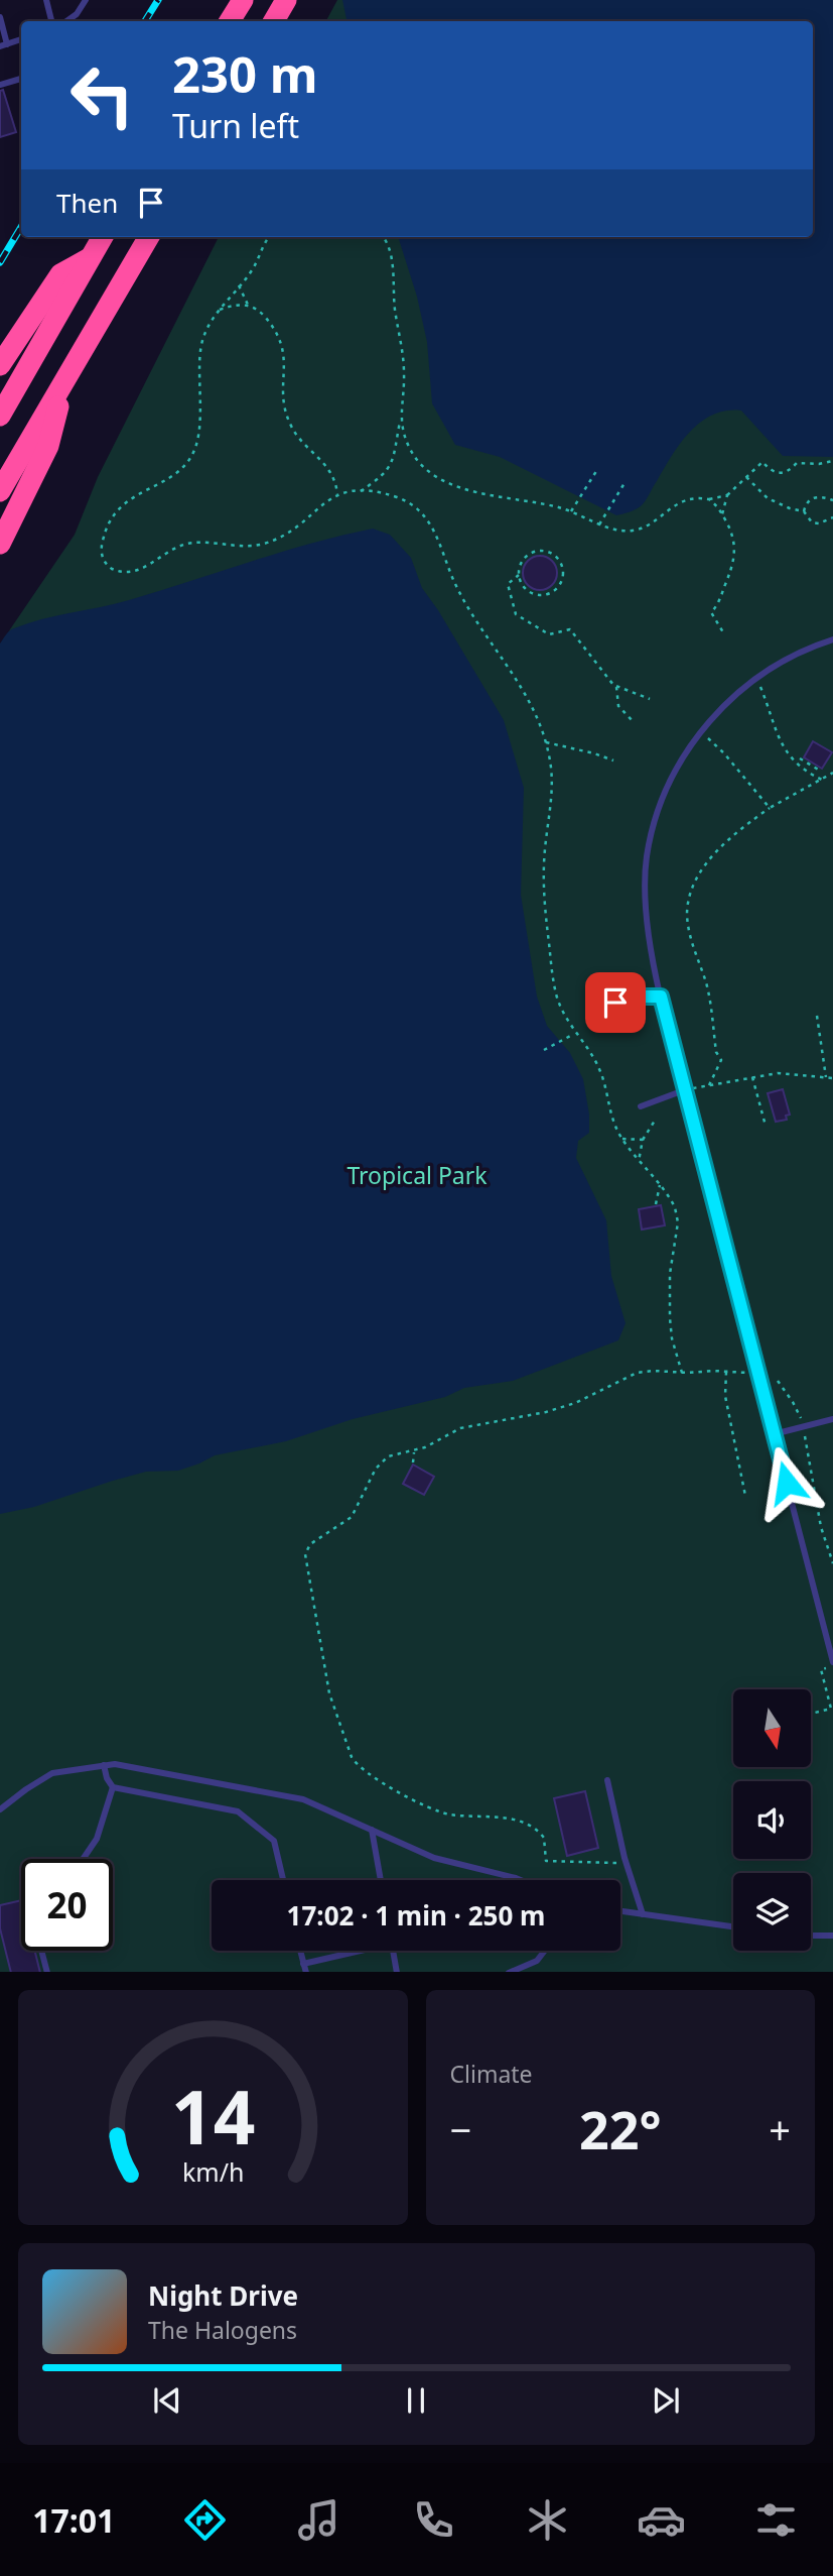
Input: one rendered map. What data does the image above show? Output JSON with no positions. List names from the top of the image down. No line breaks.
{"parks":["Tropical Park"],"north":"bottom","page":{"turn":["230 m","Turn left"],"then":"Then","limit":"20","trip":"17:02 · 1 min · 250 m","tile":"Climate","heat":["−","22°","+"],"song":["Night Drive","The Halogens"],"tabs":"17:01","gauge":["14","km/h"]}}
